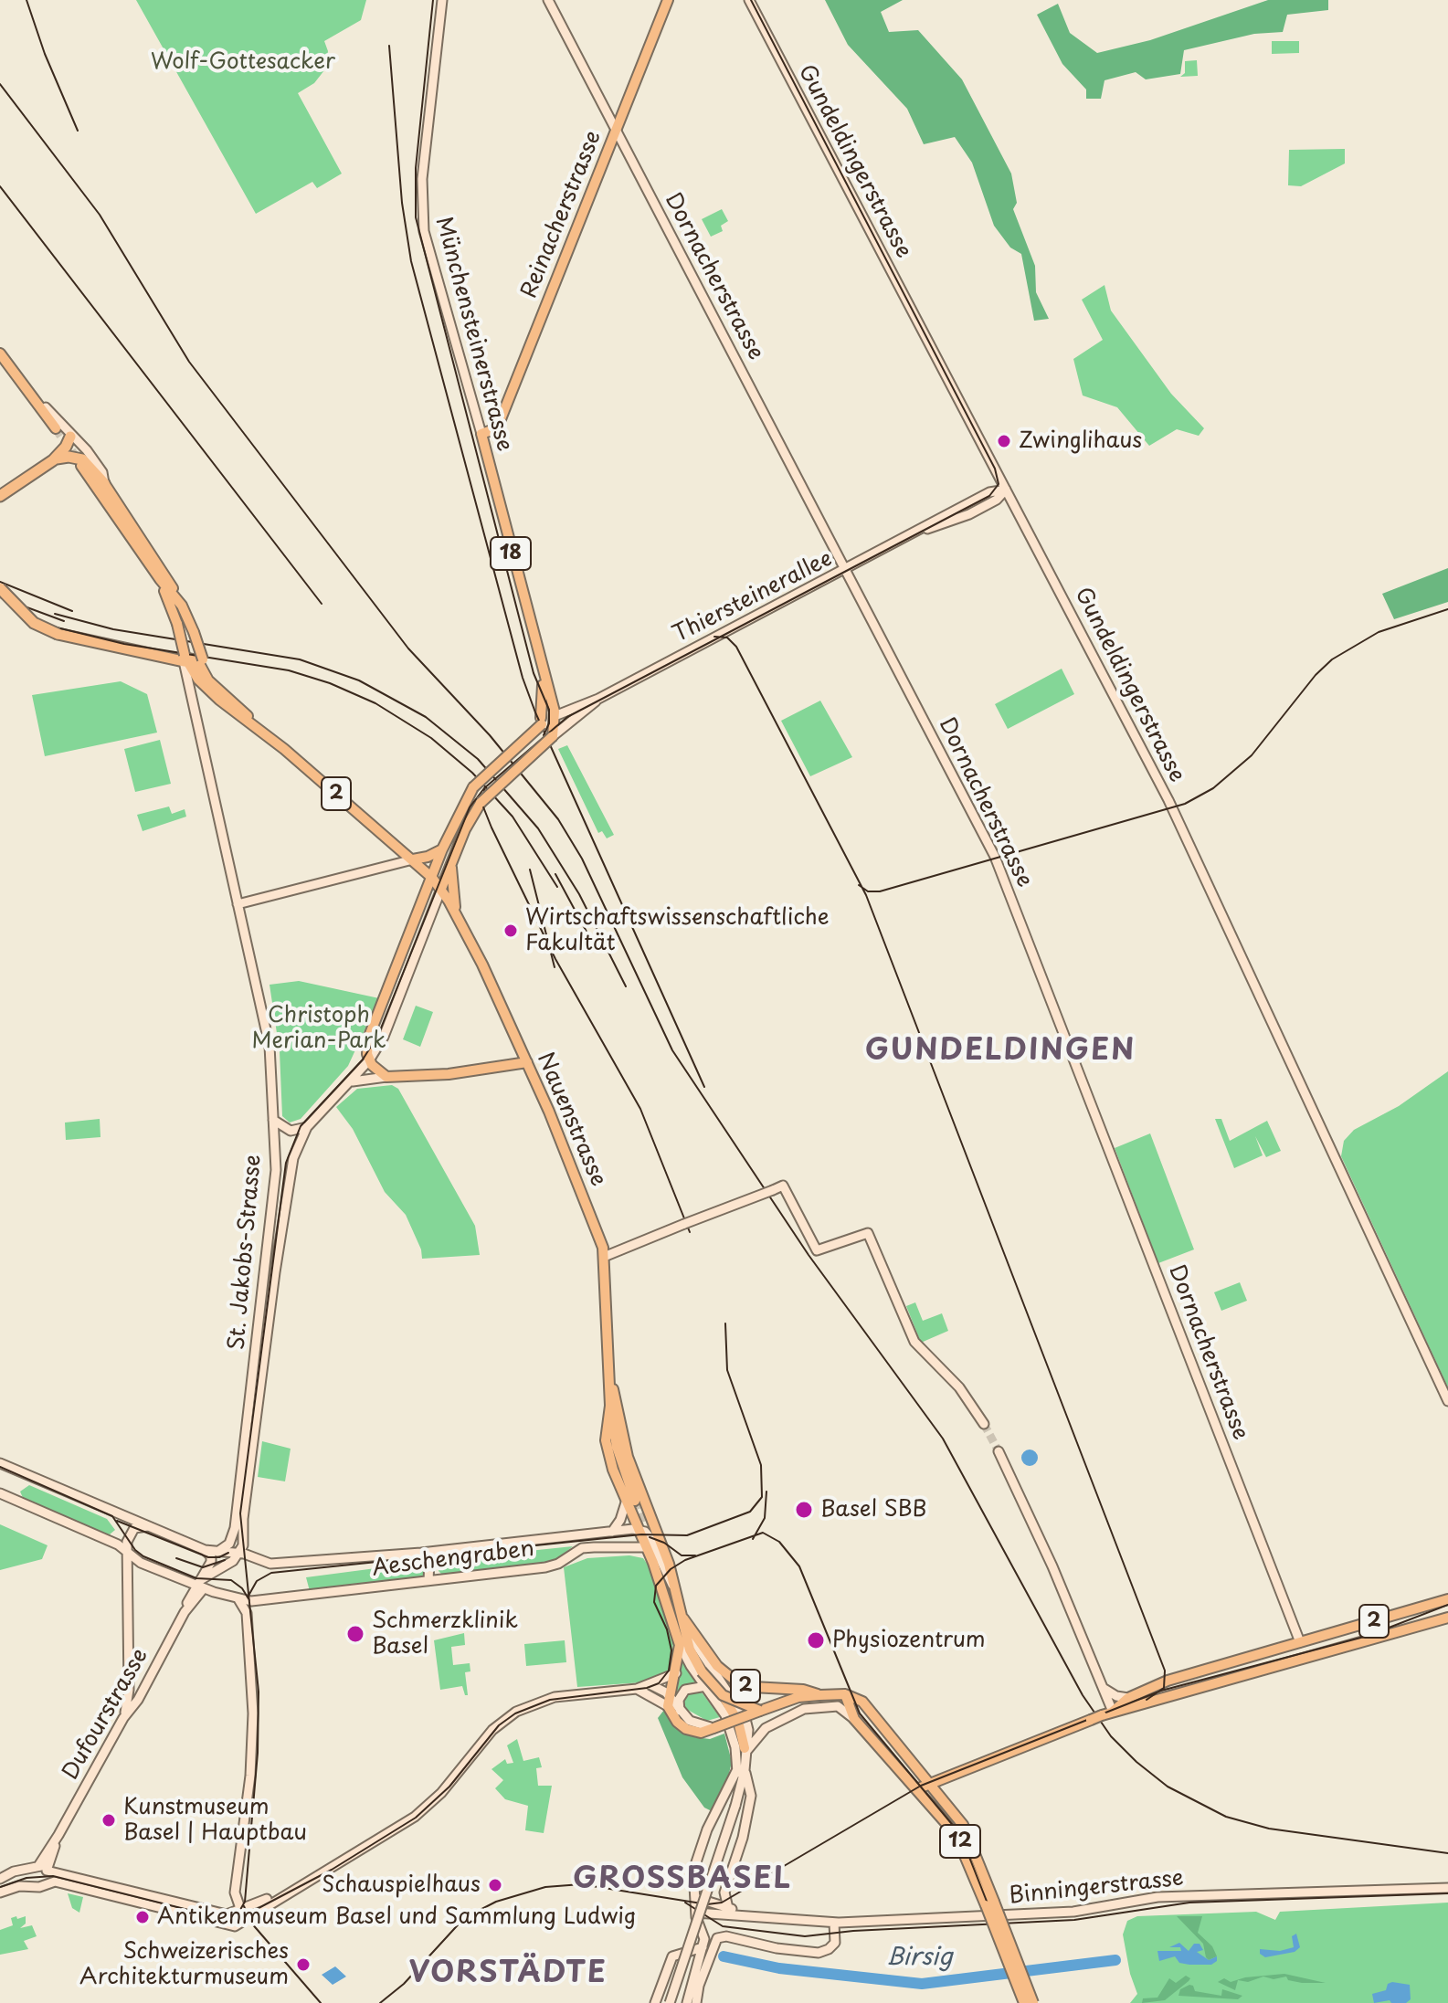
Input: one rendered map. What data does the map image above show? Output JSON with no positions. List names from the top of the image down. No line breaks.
{"streets":{"main road":["Gundeldingerstrasse","Reinacherstrasse","Dornacherstrasse","Münchensteinerstrasse","18","Thiersteinerallee","2","Nauenstrasse","St. Jakobs-Strasse","Aeschengraben","Dufourstrasse","12","Binningerstrasse"]},"crossings":[["Gundeldingerstrasse","Thiersteinerallee"],["Reinacherstrasse","Dornacherstrasse"],["Reinacherstrasse","Münchensteinerstrasse"],["Dornacherstrasse","Thiersteinerallee"],["Dornacherstrasse","2"],["Münchensteinerstrasse","Thiersteinerallee"],["2","Nauenstrasse"],["2","St. Jakobs-Strasse"],["2","12"],["St. Jakobs-Strasse","Aeschengraben"],["Aeschengraben","Dufourstrasse"]],"districts":["GUNDELDINGEN","GROSSBASEL","VORSTÄDTE"],"water":["Birsig"],"parks":["Wolf-Gottesacker","Christoph Merian-Park"],"places":["Zwinglihaus","Wirtschaftswissenschaftliche Fakultät","Basel SBB","Schmerzklinik Basel","Physiozentrum","Kunstmuseum Basel | Hauptbau","Schauspielhaus","Antikenmuseum Basel und Sammlung Ludwig","Schweizerisches Architekturmuseum"]}
